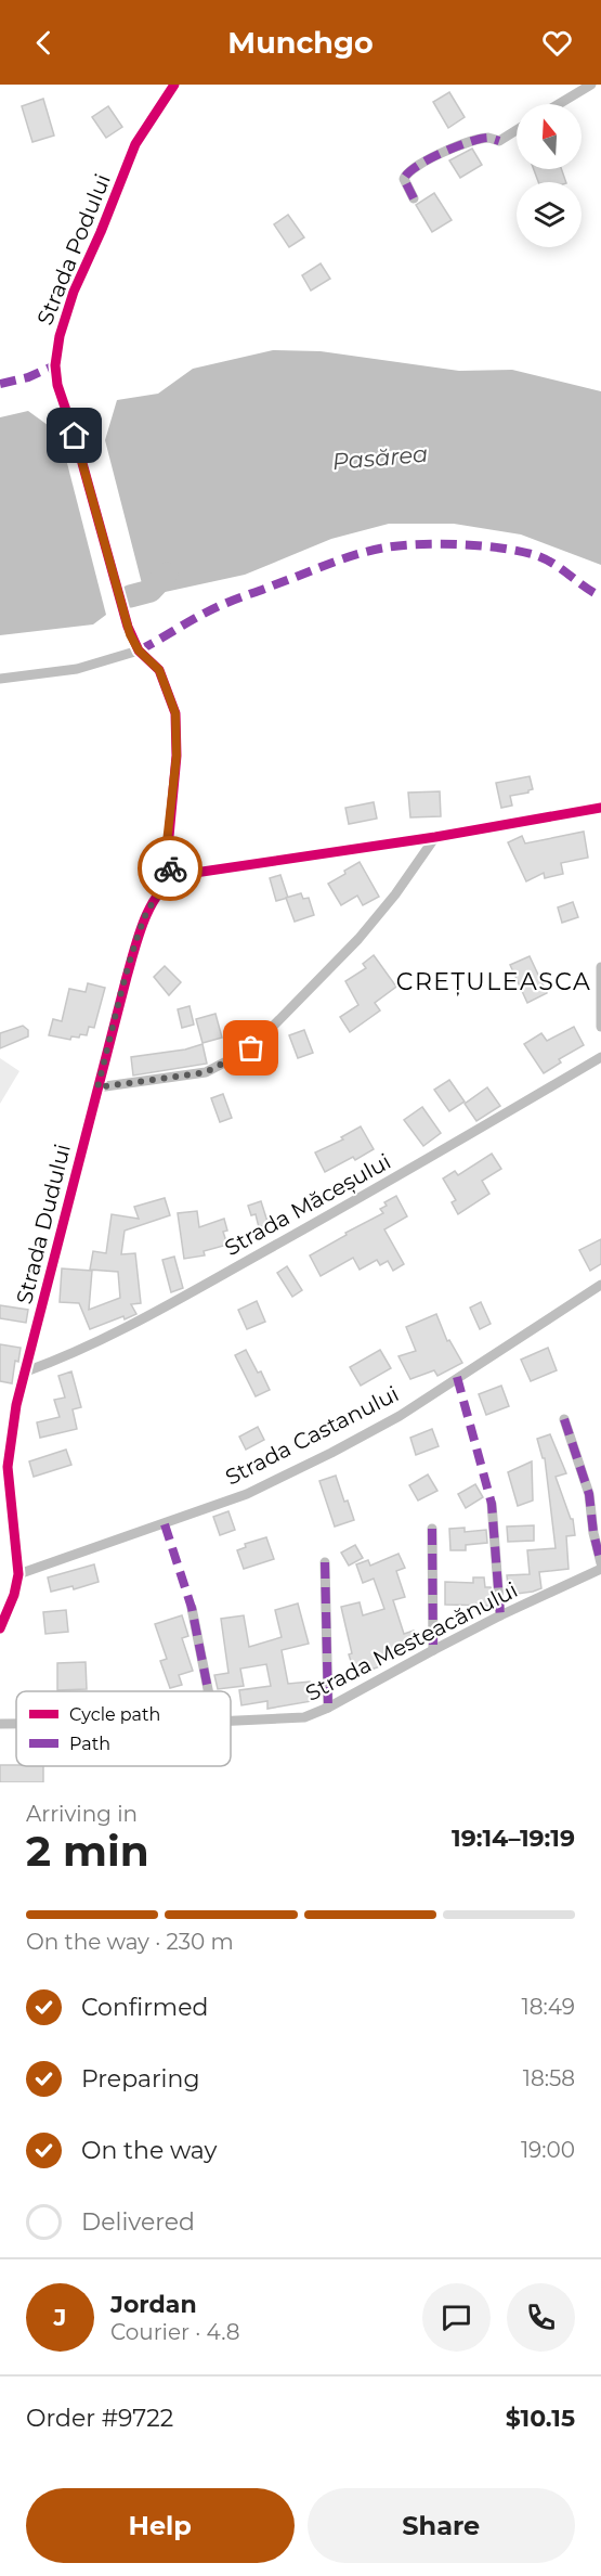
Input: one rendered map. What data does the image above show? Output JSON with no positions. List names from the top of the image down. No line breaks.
{"streets":{"street":["Strada Podului","Strada Măceșului","Strada Dudului","Strada Castanului","Strada Mesteacănului"]},"crossings":[["Strada Măceșului","Strada Dudului"],["Strada Dudului","Strada Castanului"]],"districts":["CREȚULEASCA"],"water":["Pasărea"],"legend":["Cycle path","Path"],"north":"top","page":{"header":"Munchgo","heading":["2 min","Arriving in","19:14–19:19"],"panel":["Jordan","Courier · 4.8","Order #9722","$10.15"],"bar":"On the way · 230 m","list":[["Confirmed","18:49"],["Preparing","18:58"],["On the way","19:00"],"Delivered"],"round":"J","buttons":["Help","Share"]}}
